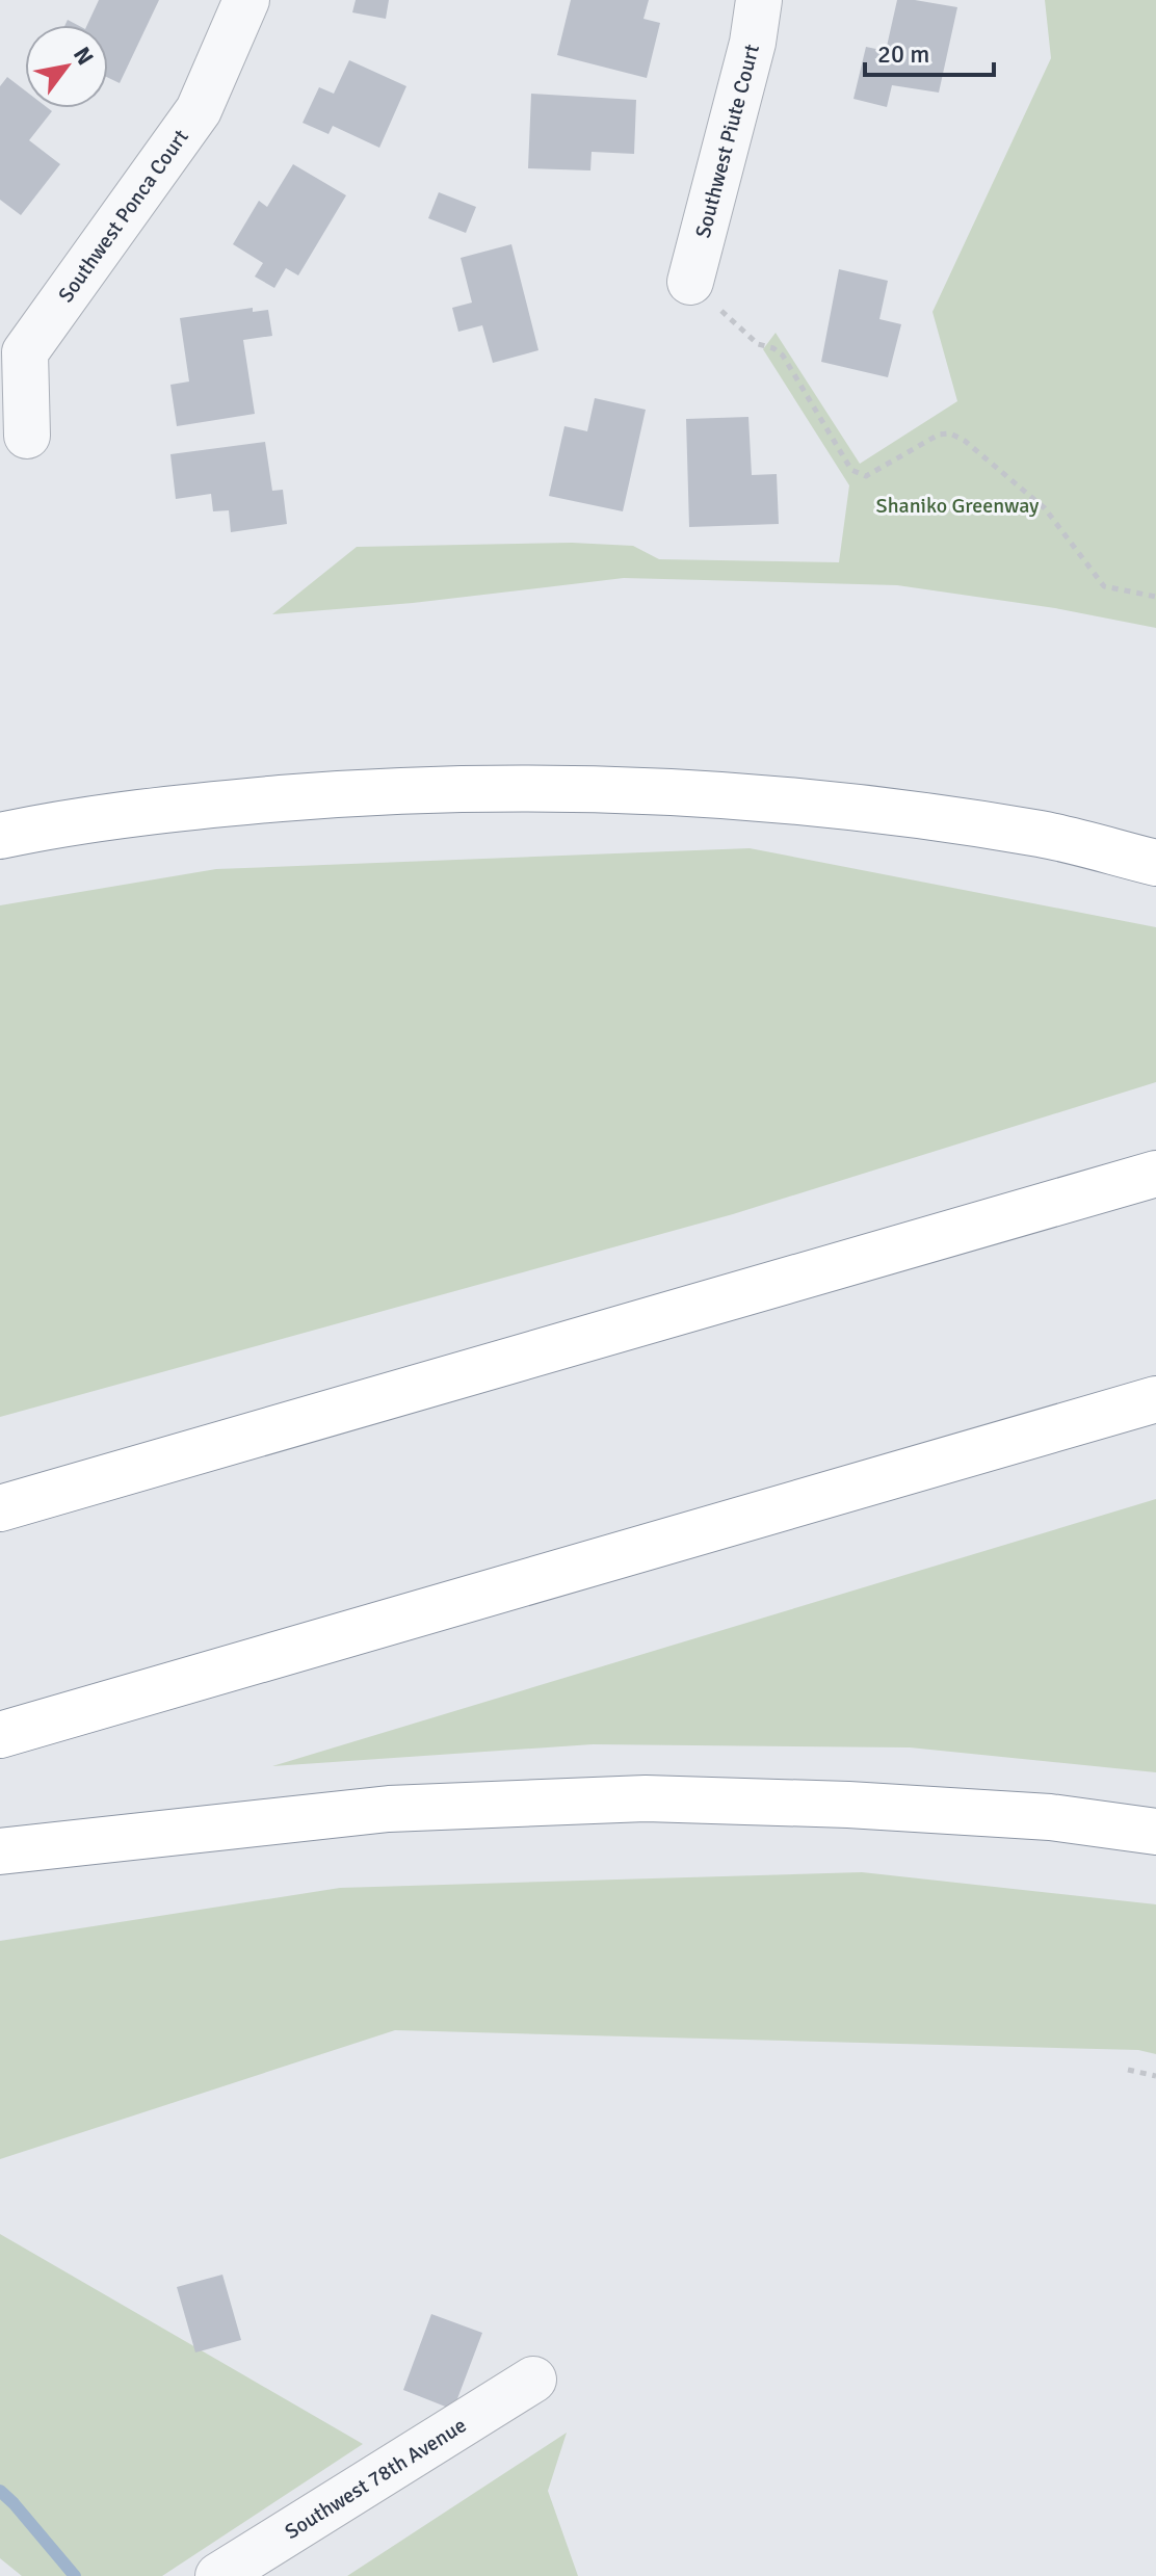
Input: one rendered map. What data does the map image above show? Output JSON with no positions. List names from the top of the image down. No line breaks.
{"streets":{"street":["Southwest Piute Court","Southwest Ponca Court","Southwest 78th Avenue"]},"parks":["Shaniko Greenway"],"scale_bar":"20 m","north":"top right"}
